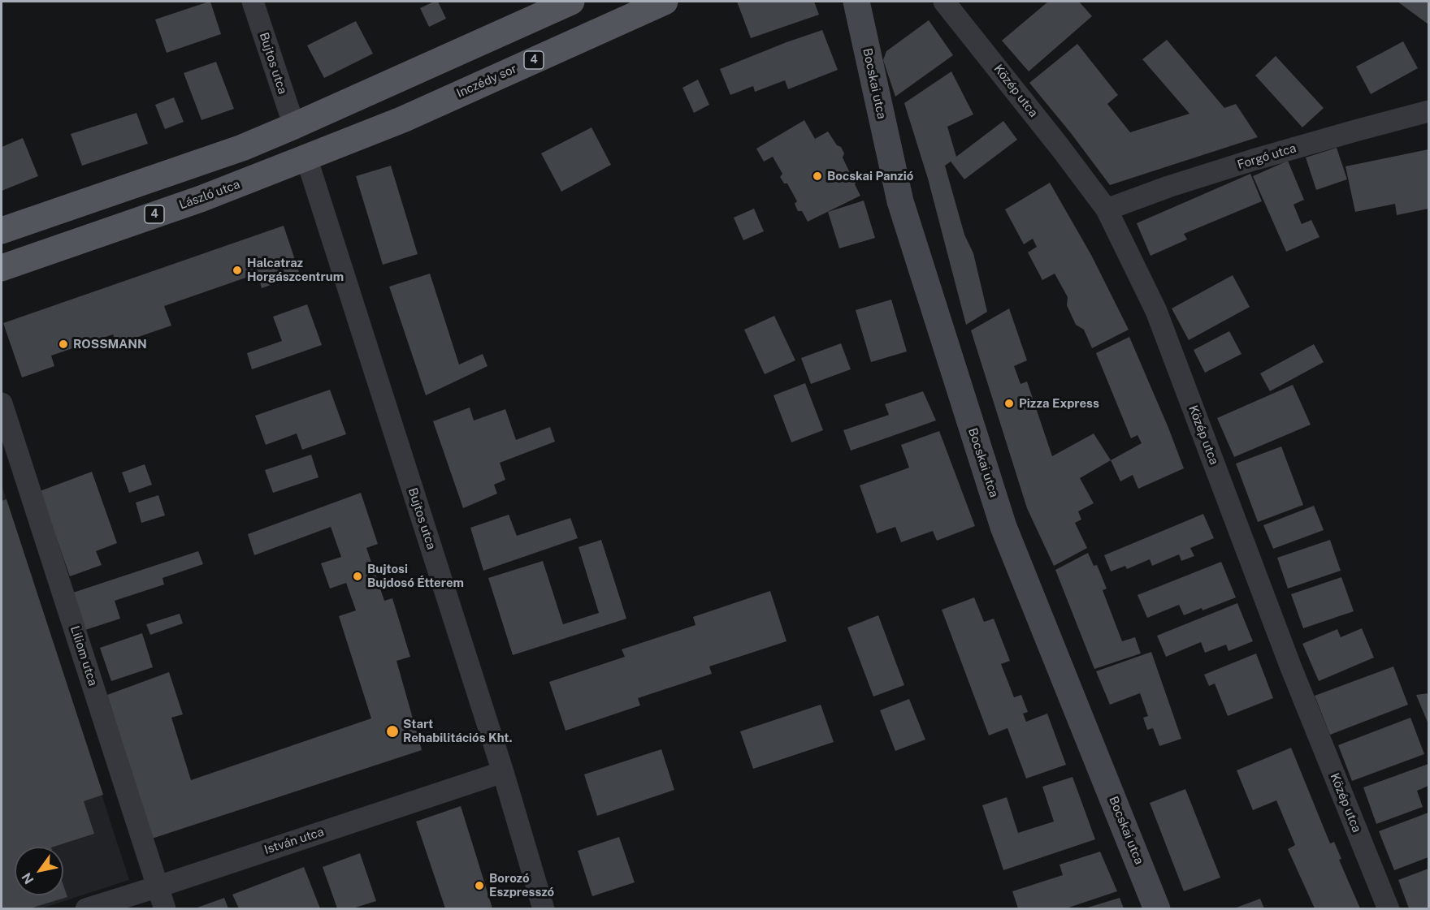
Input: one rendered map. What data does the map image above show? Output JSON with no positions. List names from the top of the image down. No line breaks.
{"streets":{"main road":["4","Inczédy sor","László utca"],"street":["Bujtos utca","Bocskai utca","Közép utca","Forgó utca","Liliom utca","István utca"]},"crossings":[["Bujtos utca","Inczédy sor"],["Bujtos utca","László utca"],["Bujtos utca","István utca"],["Inczédy sor","László utca"],["Közép utca","Forgó utca"],["Liliom utca","István utca"]],"places":["Bocskai Panzió","Halcatraz Horgászcentrum","ROSSMANN","Pizza Express","Bujtosi Bujdosó Étterem","Start Rehabilitációs Kht.","Borozó Eszpresszó"],"north":"bottom left"}
